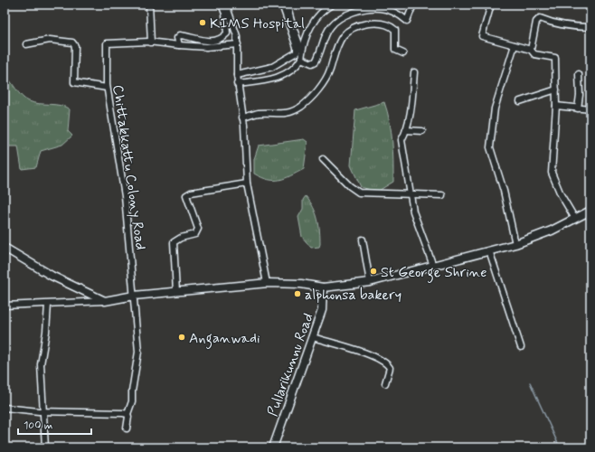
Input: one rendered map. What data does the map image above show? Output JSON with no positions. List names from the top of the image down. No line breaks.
{"streets":{"main road":["Pullarikunnu Road"],"street":["Chittakkattu Colony Road"]},"places":["KIMS Hospital","St George Shrine","alphonsa bakery","Anganwadi"],"scale_bar":"100 m"}
